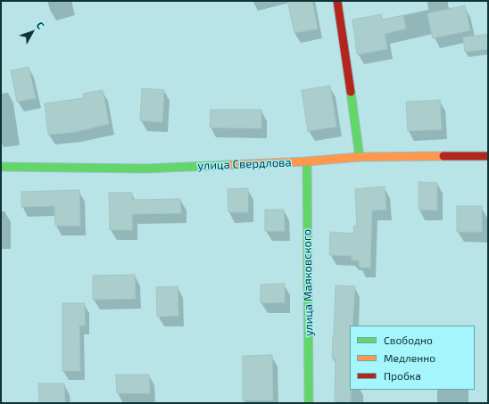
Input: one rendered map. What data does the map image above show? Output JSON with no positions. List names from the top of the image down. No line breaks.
{"streets":{"street":["улица Свердлова","улица Маяковского"]},"crossings":[["улица Свердлова","улица Маяковского"]],"legend":["Свободно","Медленно","Пробка"],"north":"top right"}
